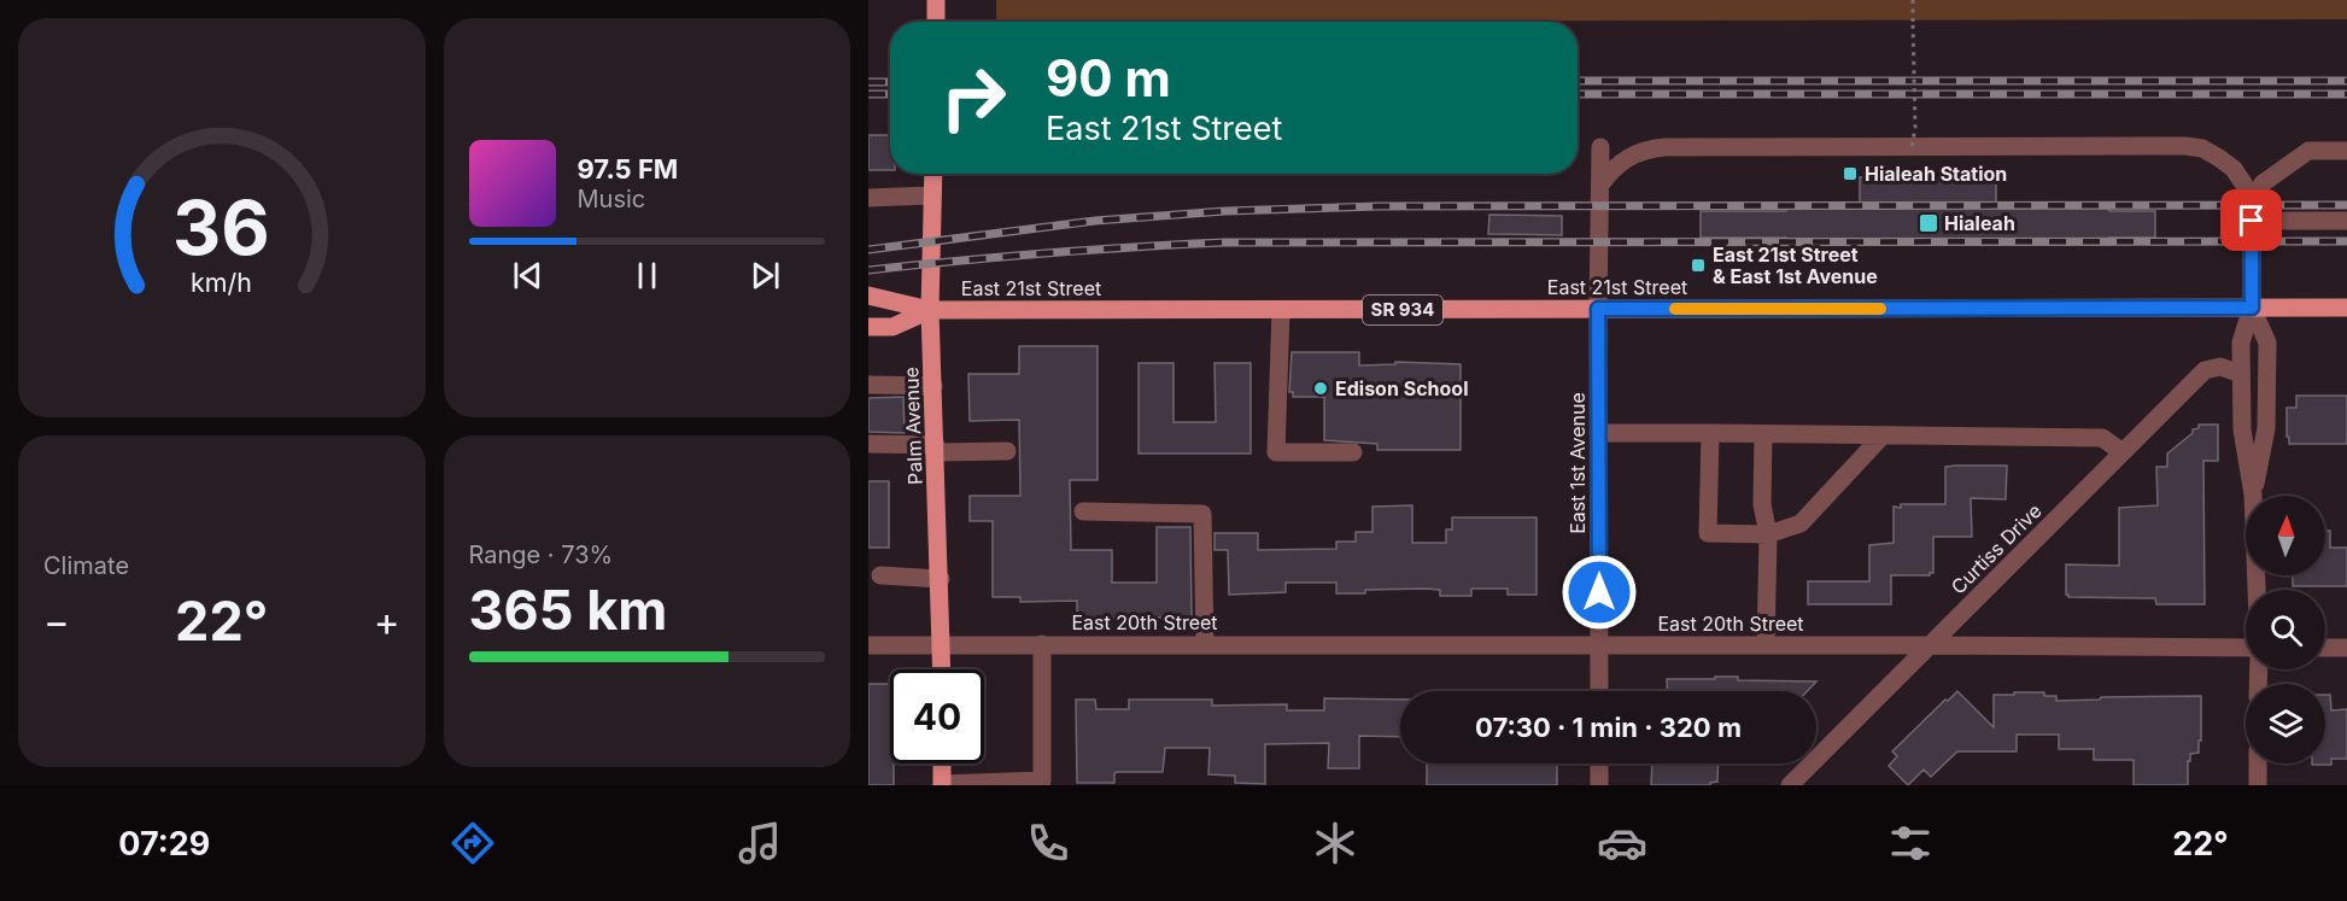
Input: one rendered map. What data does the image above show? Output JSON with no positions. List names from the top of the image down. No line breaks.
{"streets":{"main road":["East 21st Street","SR 934","Palm Avenue"],"street":["East 1st Avenue","Curtiss Drive","East 20th Street"]},"crossings":[["East 21st Street","SR 934"],["East 21st Street","Palm Avenue"],["East 21st Street","East 1st Avenue"],["SR 934","Palm Avenue"],["Palm Avenue","East 20th Street"],["East 1st Avenue","East 20th Street"],["Curtiss Drive","East 20th Street"]],"places":{"transit":["Hialeah Station","Hialeah","East 21st Street & East 1st Avenue"],"other":["Edison School"]},"north":"top","page":{"turn":["90 m","East 21st Street"],"song":["97.5 FM","Music"],"tile":["Climate",["Range · 73%","365 km"]],"heat":["−","22°","+"],"limit":"40","trip":"07:30 · 1 min · 320 m","tabs":["07:29","22°"],"gauge":["36","km/h"]}}
